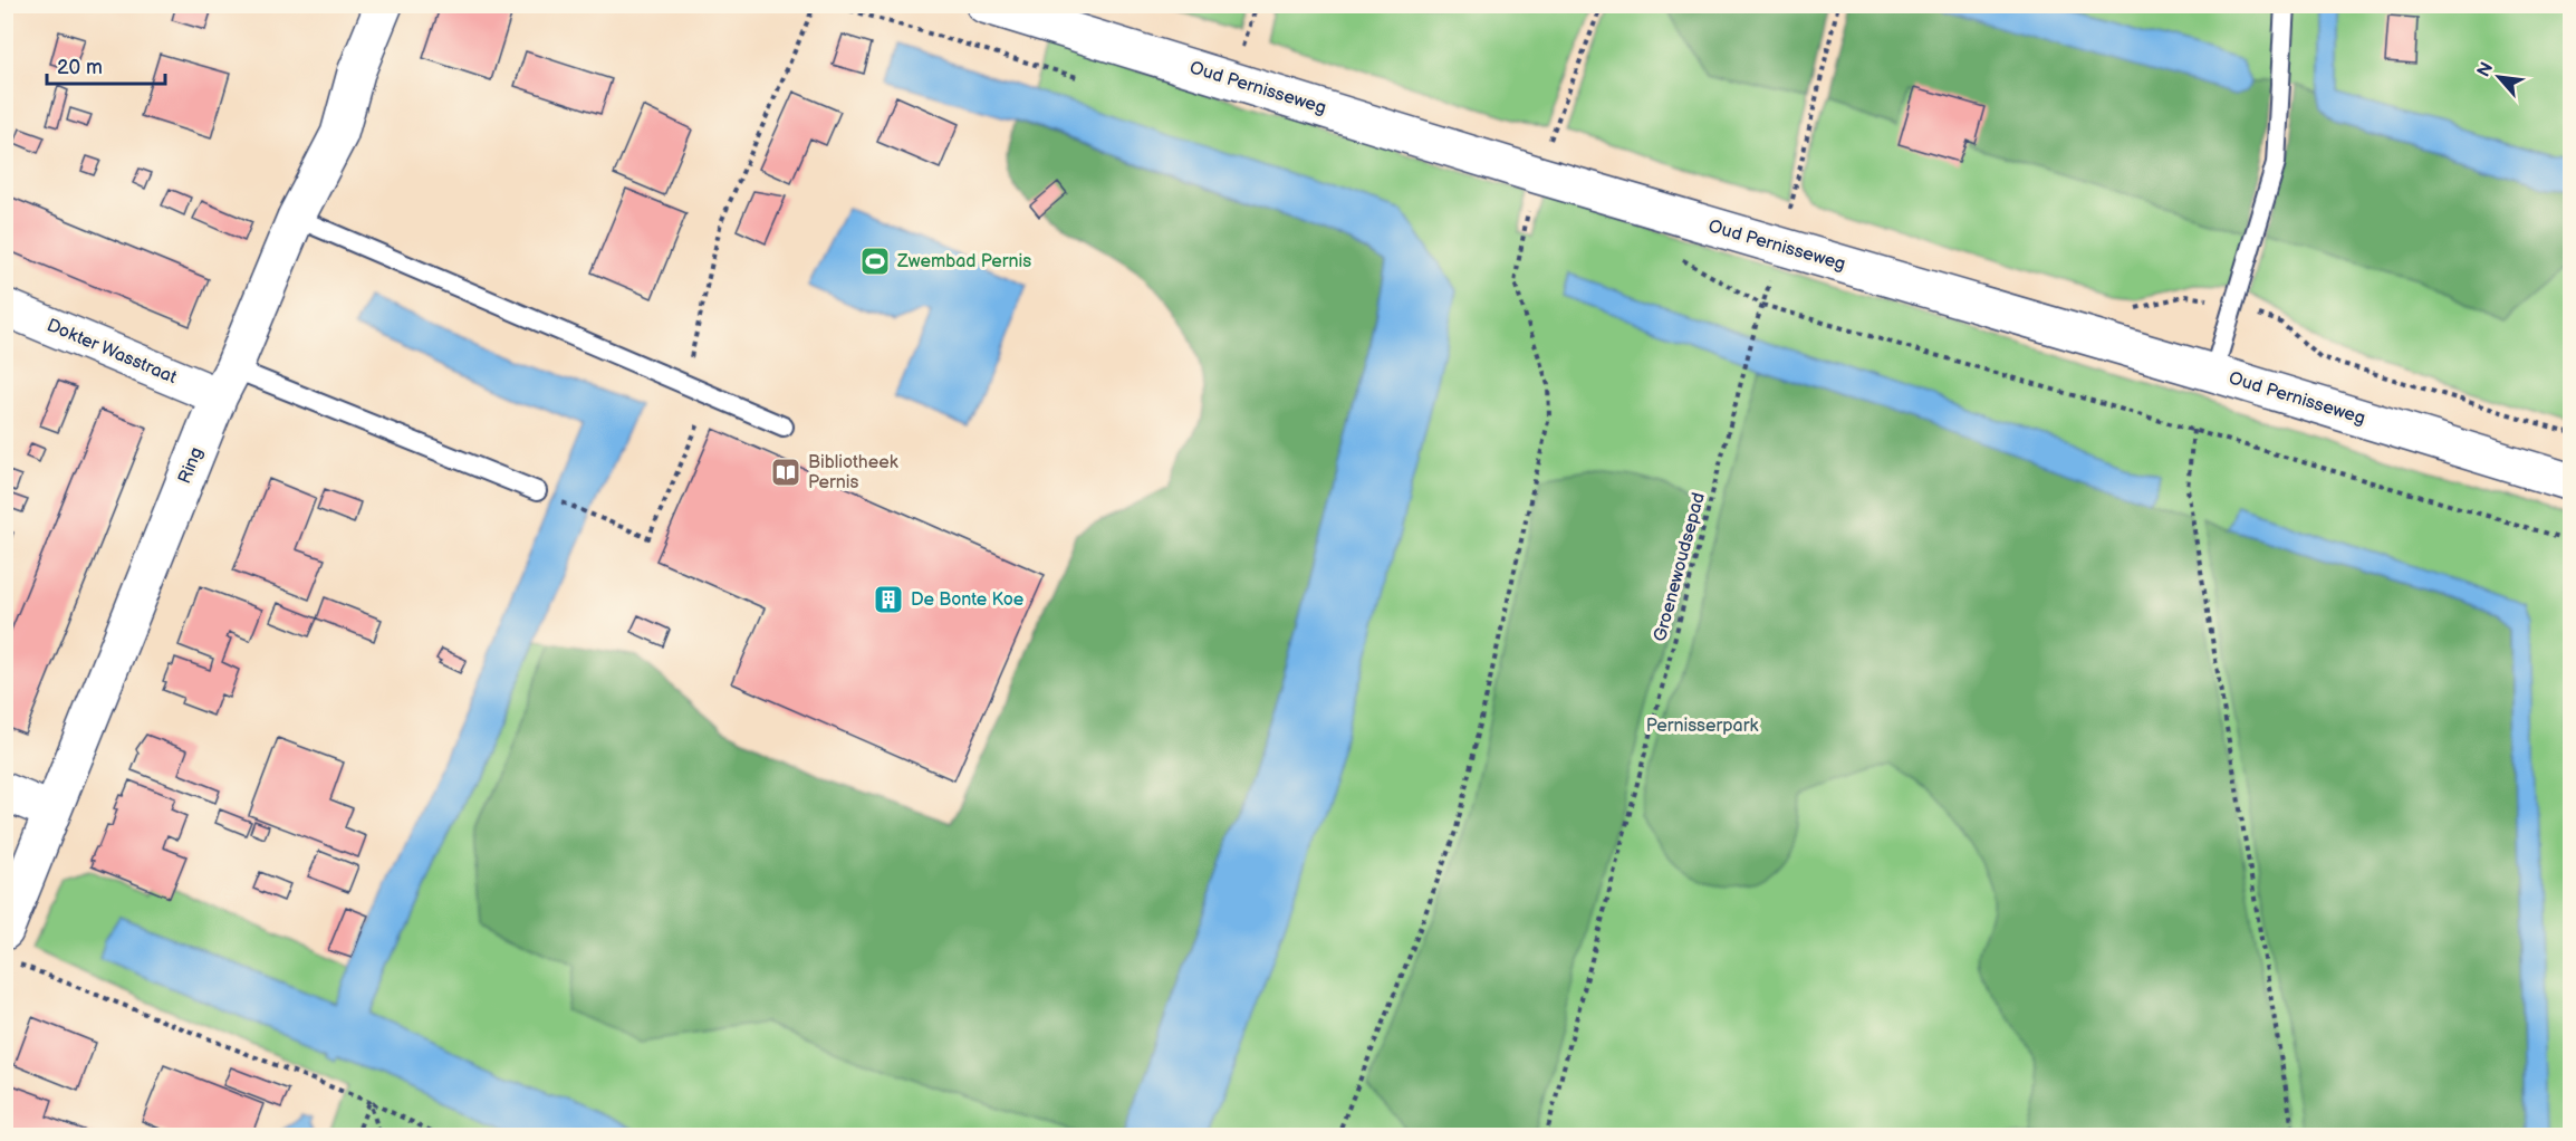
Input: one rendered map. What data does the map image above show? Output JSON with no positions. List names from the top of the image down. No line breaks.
{"streets":{"street":["Oud Pernisseweg","Dokter Wasstraat","Ring"],"path":["Groenewoudsepad"]},"crossings":[["Oud Pernisseweg","Groenewoudsepad"],["Dokter Wasstraat","Ring"]],"parks":["Pernisserpark"],"places":{"sports":["Zwembad Pernis"],"library":["Bibliotheek Pernis"],"building":["De Bonte Koe"]},"scale_bar":"20 m","north":"top left"}
